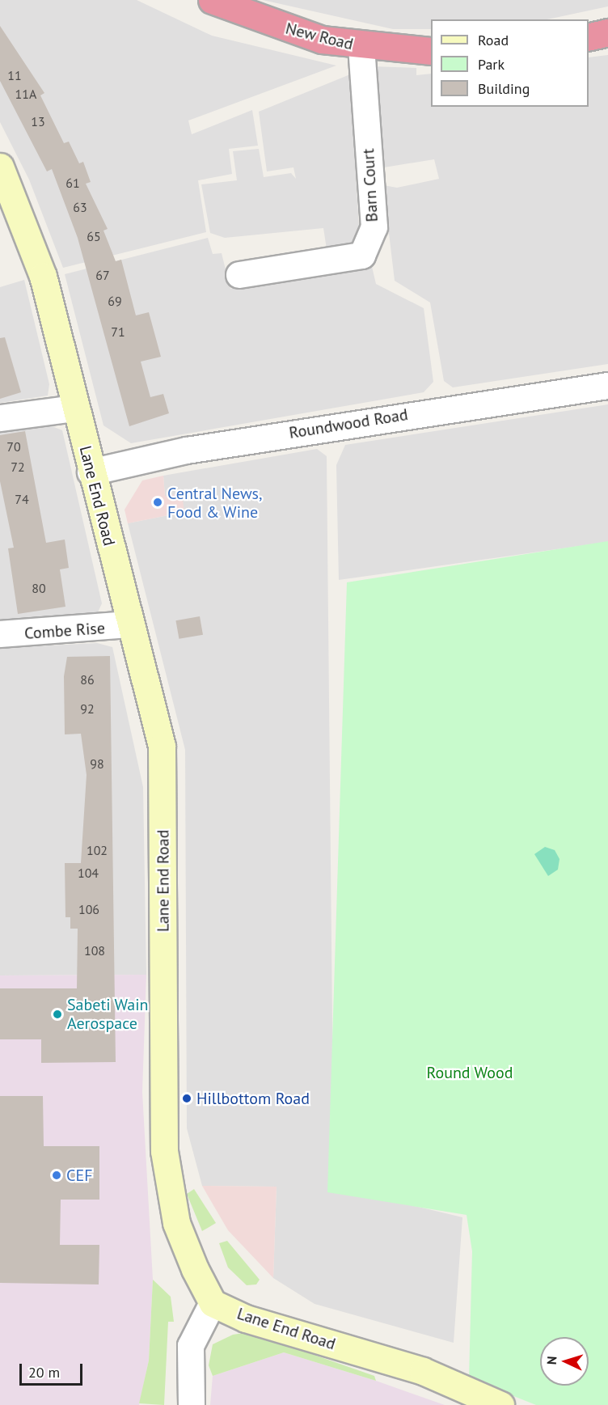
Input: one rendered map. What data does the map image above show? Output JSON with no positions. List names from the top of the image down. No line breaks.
{"streets":{"highway":["New Road"],"street":["Barn Court","Roundwood Road","Lane End Road","Combe Rise"]},"crossings":[["New Road","Barn Court"],["Roundwood Road","Lane End Road"],["Lane End Road","Combe Rise"]],"parks":["Round Wood"],"places":["Central News, Food & Wine","Sabeti Wain Aerospace","Hillbottom Road","CEF"],"house_numbers":["11","11A","13","61","63","65","67","69","71","70","72","74","80","86","92","98","102","104","106","108"],"legend":["Road","Park","Building"],"scale_bar":"20 m","north":"left"}
